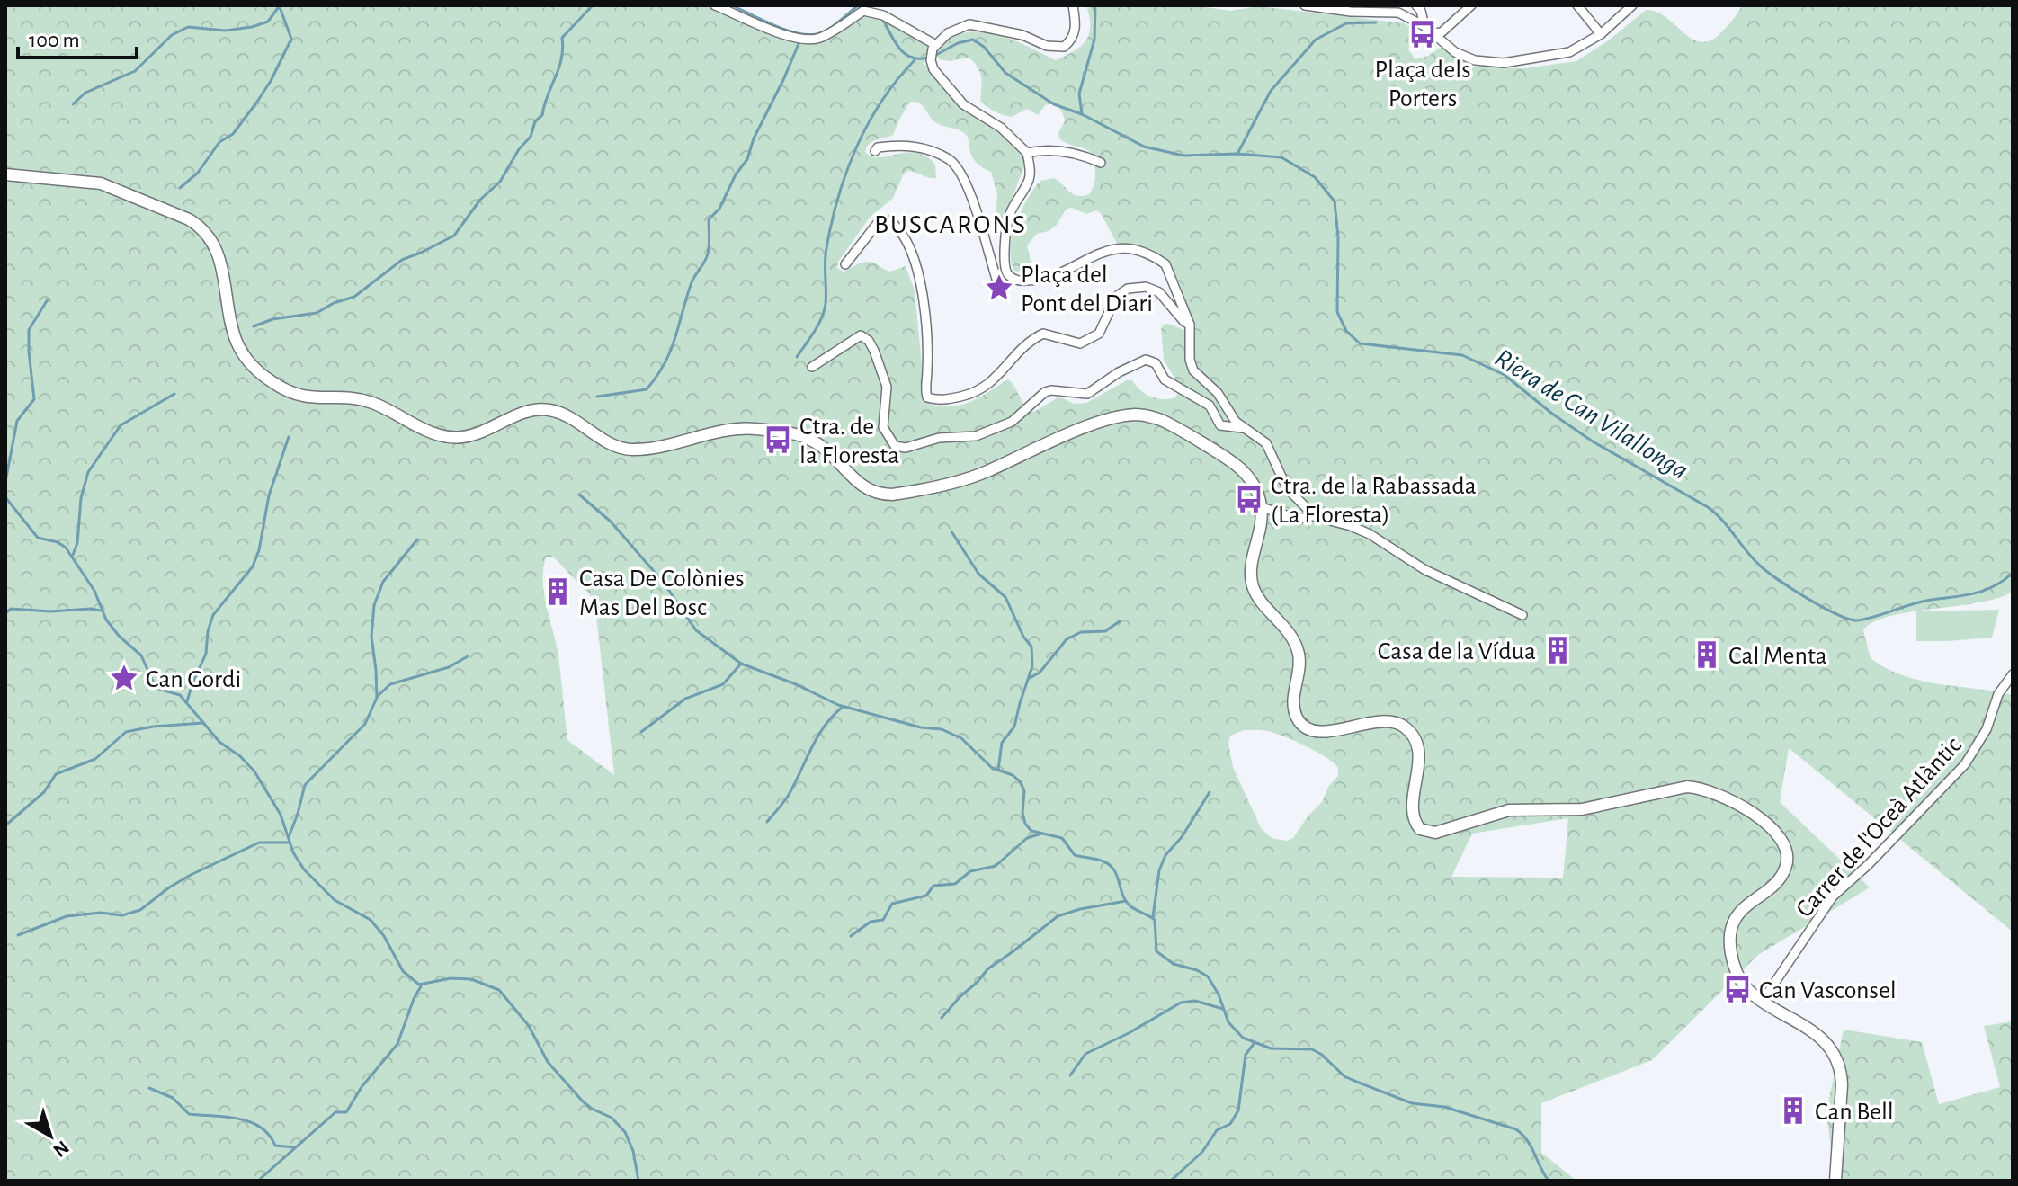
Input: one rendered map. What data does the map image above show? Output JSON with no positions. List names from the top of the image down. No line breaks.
{"streets":{"street":["Carrer de l'Oceà Atlàntic"]},"districts":["BUSCARONS"],"water":["Riera de Can Vilallonga"],"places":{"bus stop":["Plaça dels Porters","Ctra. de la Floresta","Ctra. de la Rabassada (La Floresta)","Can Vasconsel"],"place":["Plaça del Pont del Diari","Can Gordi"],"building":["Casa De Colònies Mas Del Bosc","Casa de la Vídua","Cal Menta","Can Bell"]},"scale_bar":"100 m","north":"bottom right"}
